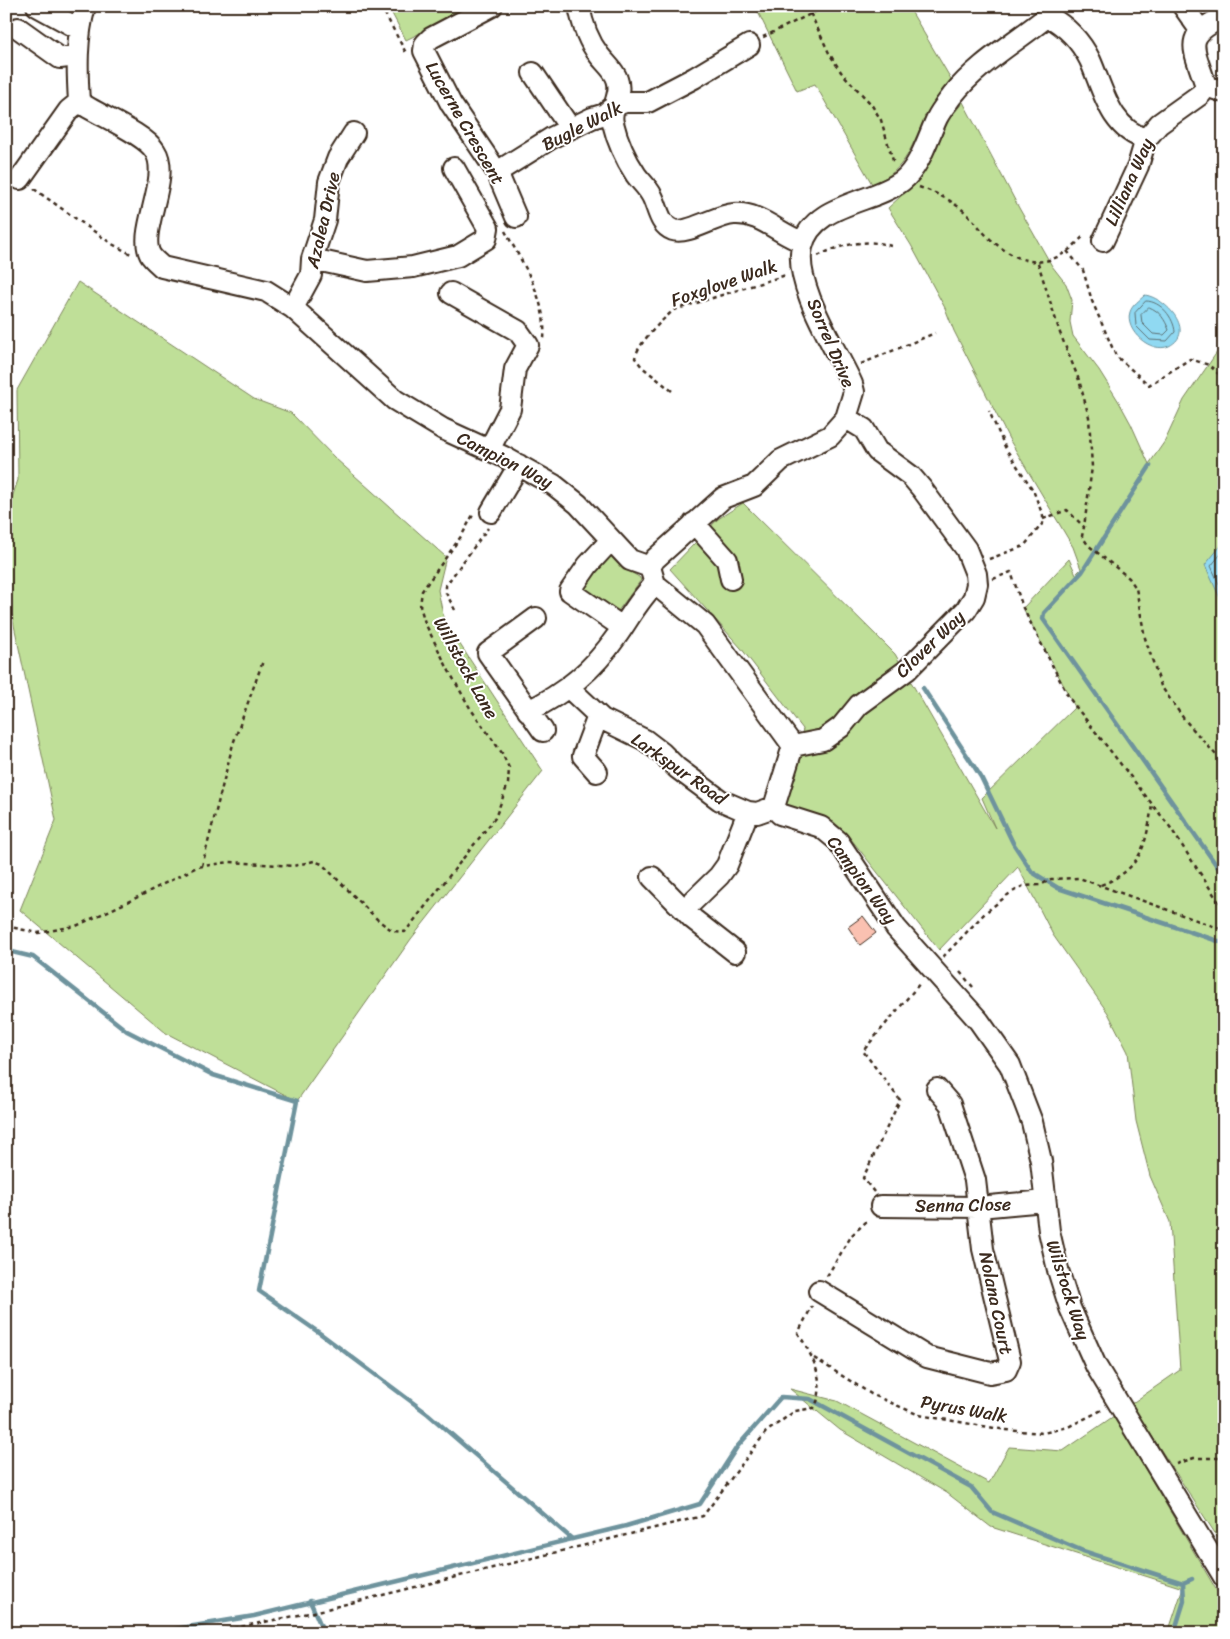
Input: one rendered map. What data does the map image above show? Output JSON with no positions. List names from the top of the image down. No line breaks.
{"streets":{"street":["Lucerne Crescent","Bugle Walk","Lilliana Way","Azalea Drive","Sorrel Drive","Campion Way","Clover Way","Larkspur Road","Senna Close","Wilstock Way","Nolana Court"],"path":["Foxglove Walk","Willstock Lane","Pyrus Walk"]},"crossings":[["Lucerne Crescent","Bugle Walk"],["Azalea Drive","Campion Way"],["Foxglove Walk","Sorrel Drive"],["Sorrel Drive","Campion Way"],["Sorrel Drive","Larkspur Road"],["Campion Way","Clover Way"],["Campion Way","Larkspur Road"],["Campion Way","Wilstock Way"],["Senna Close","Wilstock Way"],["Senna Close","Nolana Court"],["Wilstock Way","Pyrus Walk"]]}
